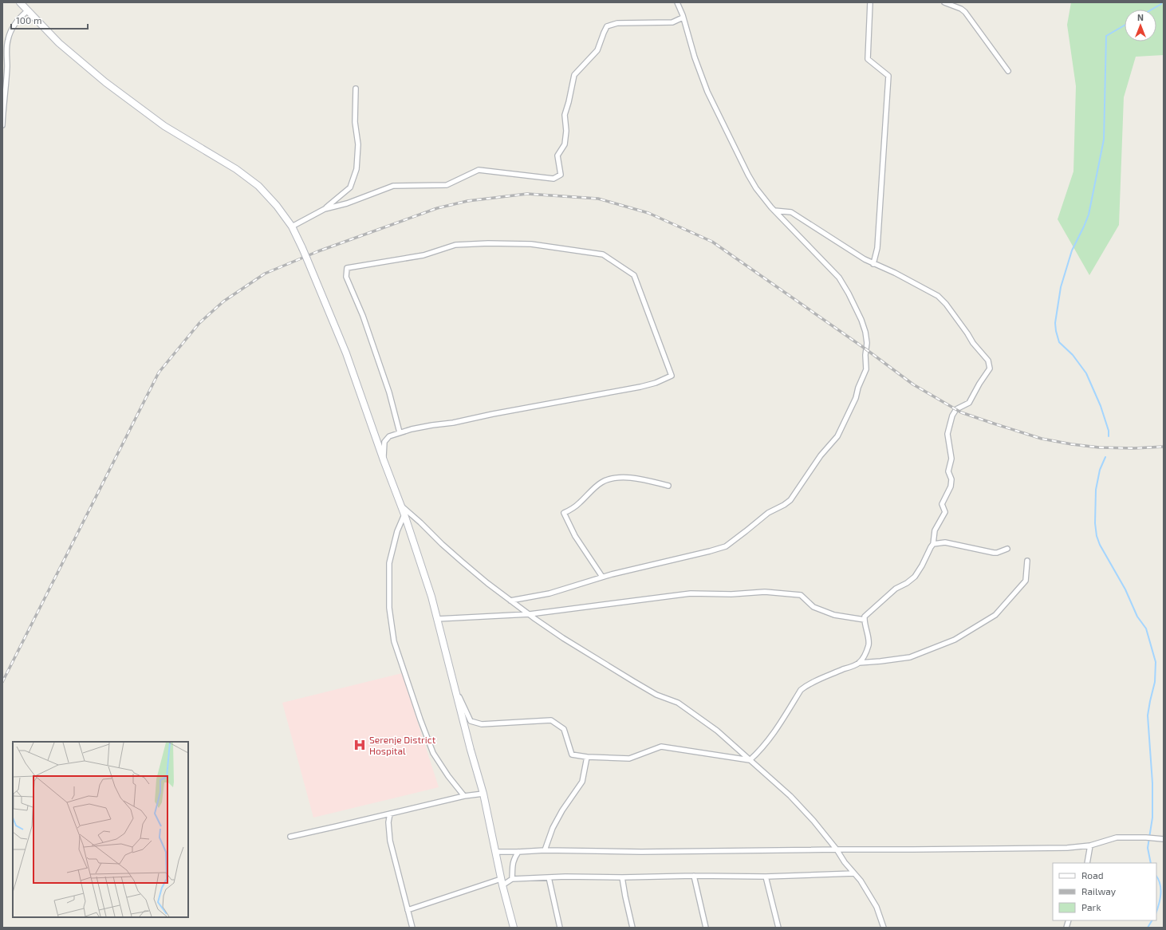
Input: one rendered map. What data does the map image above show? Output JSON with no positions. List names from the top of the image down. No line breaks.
{"places":{"hospital":["Serenje District Hospital"]},"legend":["Road","Railway","Park"],"scale_bar":"100 m","north":"top"}
